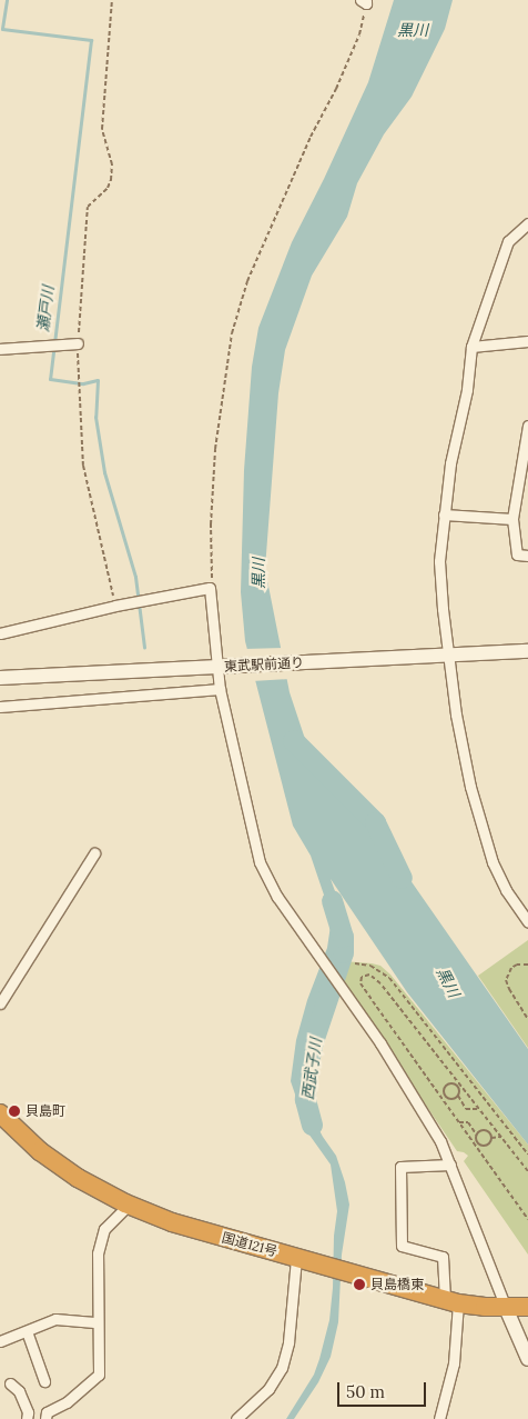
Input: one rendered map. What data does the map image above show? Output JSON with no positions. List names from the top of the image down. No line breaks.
{"streets":{"highway":["国道121号"],"street":["東武駅前通り"]},"water":["黒川","瀬戸川","西武子川"],"places":["貝島町","貝島橋東"],"scale_bar":"50 m"}
